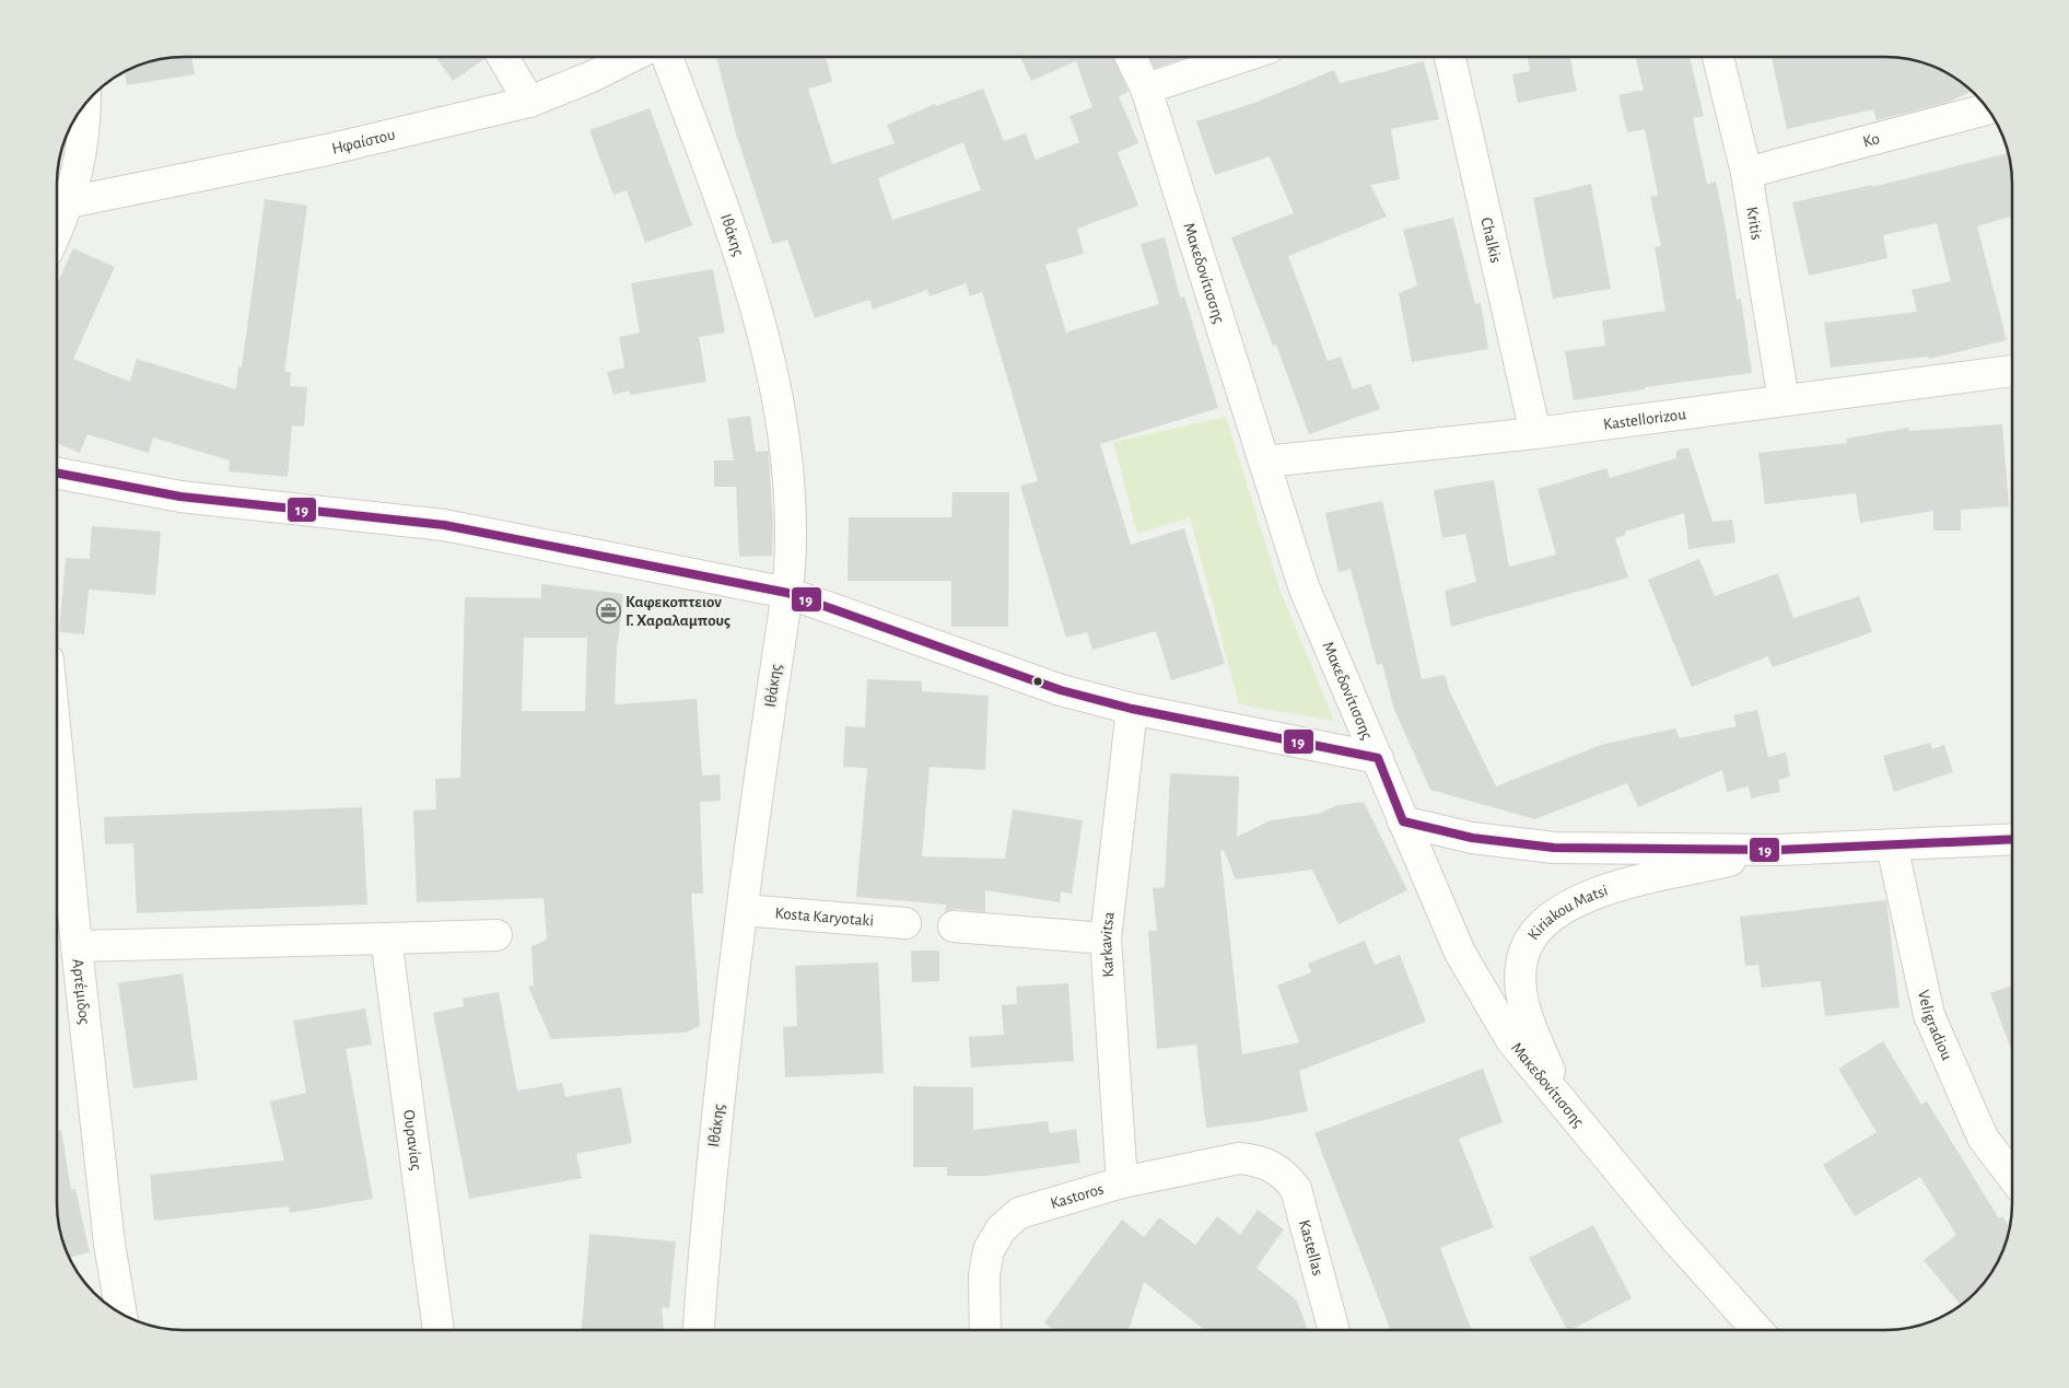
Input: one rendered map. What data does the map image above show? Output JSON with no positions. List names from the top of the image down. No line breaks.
{"streets":{"street":["Ηφαίστου","Ko","Kritis","Ιθάκης","Chalkis","Μακεδονίτισσης","Kastellorizou","Kosta Karyotaki","Kiriakou Matsi","Karkavitsa","Αρτέμιδος","Veligradiou","Ουρανίας","Kastoros","Kastellas"]},"crossings":[["Ko","Kritis"],["Kritis","Kastellorizou"],["Ιθάκης","Kosta Karyotaki"],["Chalkis","Kastellorizou"],["Μακεδονίτισσης","Kastellorizou"],["Μακεδονίτισσης","Kiriakou Matsi"],["Kiriakou Matsi","Veligradiou"],["Karkavitsa","Kastoros"],["Kastoros","Kastellas"]],"places":{"office":["Καφεκοπτειον Γ. Χαραλαμπους"]},"lines":["transit line 19"]}
